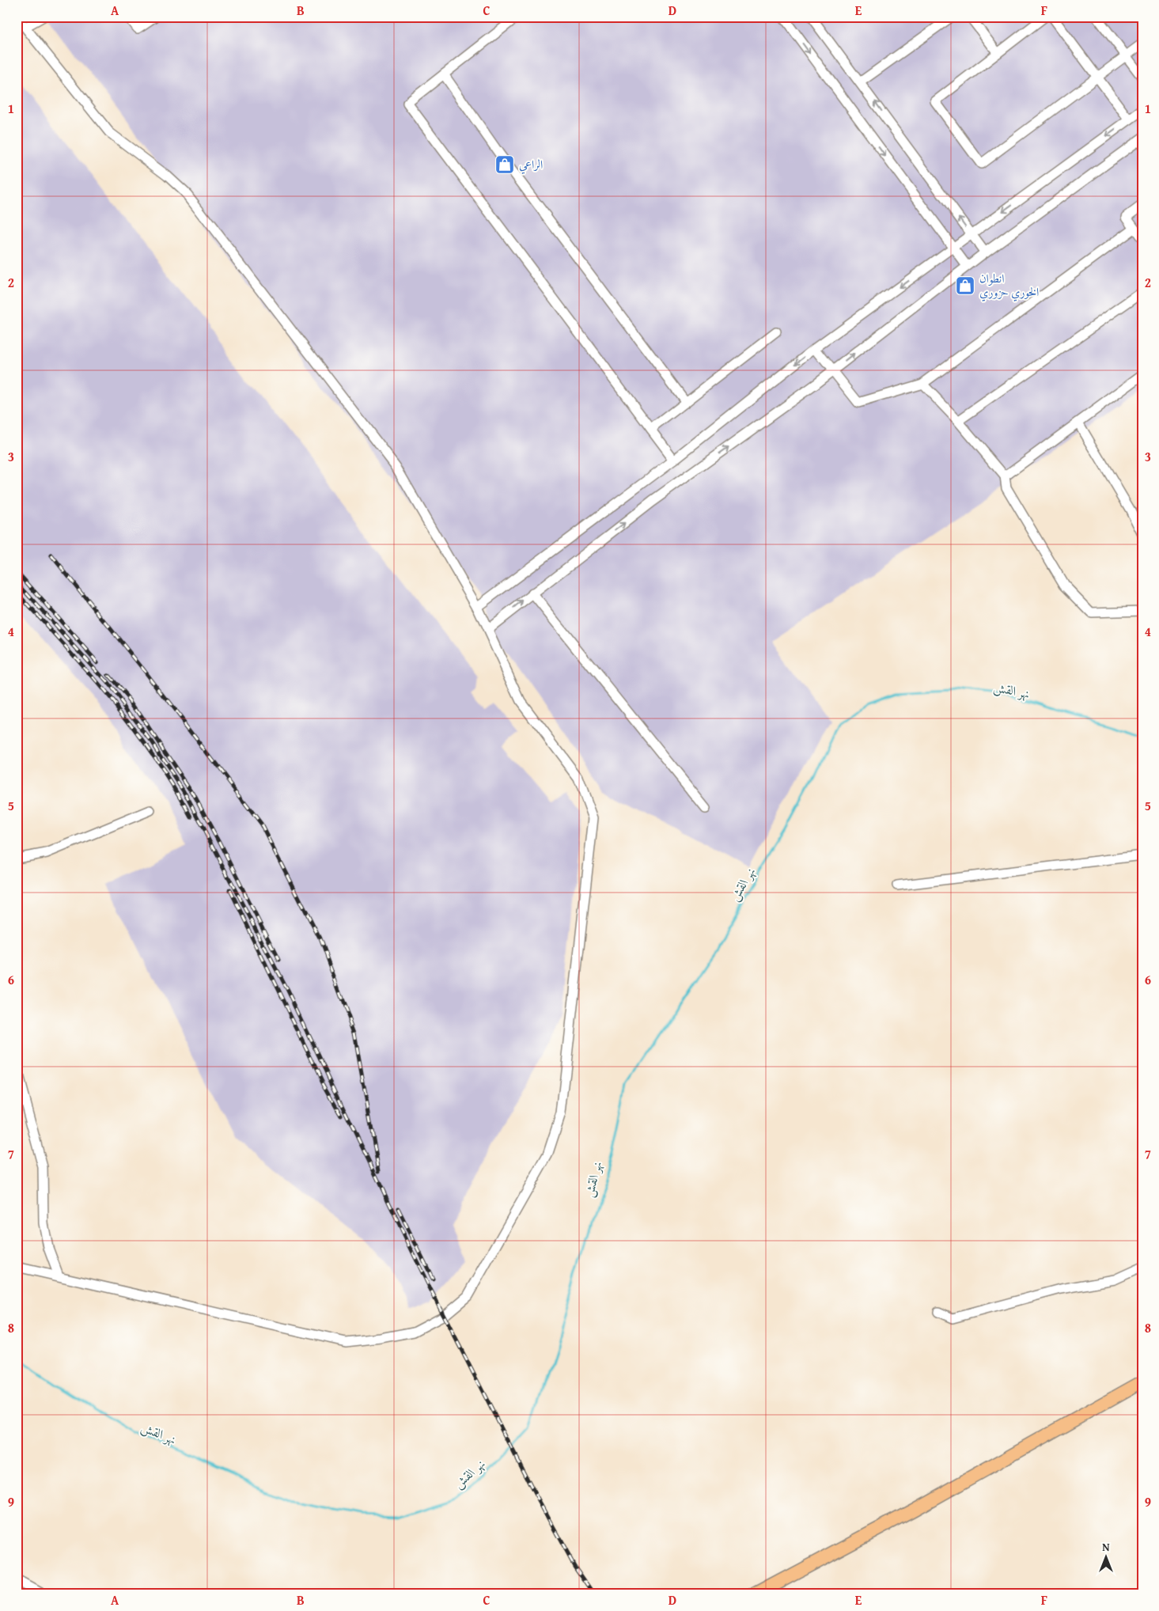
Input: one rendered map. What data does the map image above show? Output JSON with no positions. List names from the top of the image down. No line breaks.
{"water":["نهر القش"],"places":{"shop":["الراعي","انطوان الخوري حزوري"]},"north":"top","grid":{"columns":["A","B","C","D","E","F"],"rows":["1","2","3","4","5","6","7","8","9"]}}
